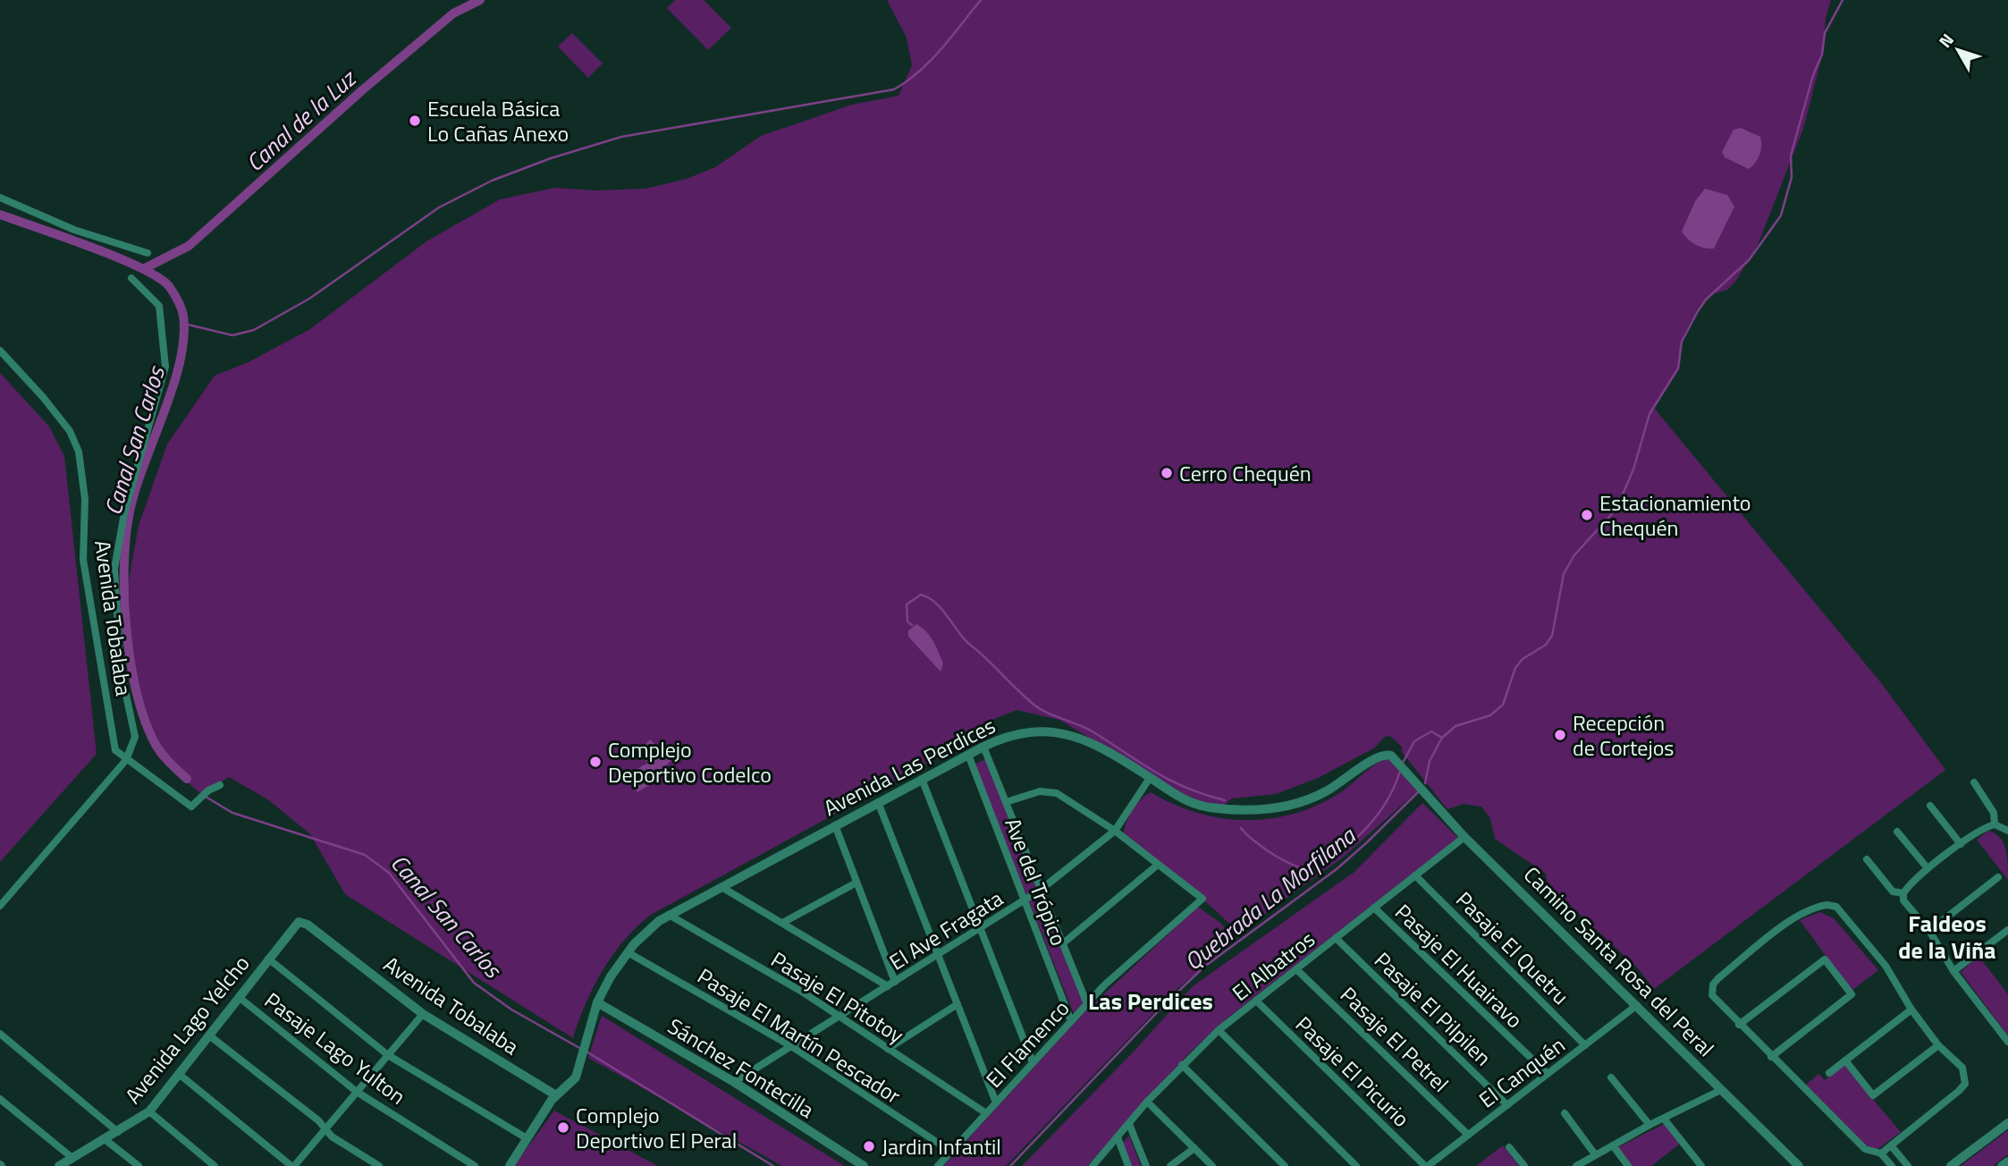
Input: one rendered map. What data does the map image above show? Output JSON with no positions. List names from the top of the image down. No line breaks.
{"streets":{"street":["Avenida Tobalaba","Avenida Las Perdices","Ave del Trópico","El Ave Fragata","Pasaje El Quetru","Camino Santa Rosa del Peral","El Albatros","Pasaje El Huairavo","Pasaje El Pitotoy","Pasaje El Pilpilen","Avenida Lago Yelcho","Pasaje El Martín Pescador","Pasaje El Petrel","El Flamenco","Pasaje Lago Yulton","Sánchez Fontecilla","Pasaje El Picurio","El Canquén"]},"crossings":[["Avenida Tobalaba","Avenida Las Perdices"],["Avenida Tobalaba","Avenida Lago Yelcho"],["Avenida Las Perdices","Ave del Trópico"],["Avenida Las Perdices","El Ave Fragata"],["Avenida Las Perdices","Camino Santa Rosa del Peral"],["Avenida Las Perdices","Pasaje El Pitotoy"],["Avenida Las Perdices","Pasaje El Martín Pescador"],["Avenida Las Perdices","Sánchez Fontecilla"],["Ave del Trópico","El Ave Fragata"],["Ave del Trópico","El Flamenco"],["El Ave Fragata","Pasaje El Pitotoy"],["El Ave Fragata","Pasaje El Martín Pescador"],["El Ave Fragata","Sánchez Fontecilla"],["Pasaje El Quetru","El Albatros"],["Pasaje El Quetru","El Canquén"],["Camino Santa Rosa del Peral","El Albatros"],["Camino Santa Rosa del Peral","El Canquén"],["El Albatros","Pasaje El Huairavo"],["El Albatros","Pasaje El Pilpilen"],["El Albatros","Pasaje El Petrel"],["El Albatros","Pasaje El Picurio"],["Pasaje El Huairavo","El Canquén"],["Pasaje El Pitotoy","El Flamenco"],["Pasaje El Pilpilen","El Canquén"],["Avenida Lago Yelcho","Pasaje Lago Yulton"],["Pasaje El Martín Pescador","El Flamenco"],["Pasaje El Petrel","El Canquén"],["Pasaje El Picurio","El Canquén"]],"districts":["Faldeos de la Viña","Las Perdices"],"water":["Canal de la Luz","Canal San Carlos","Quebrada La Morfilana"],"places":["Escuela Básica Lo Cañas Anexo","Cerro Chequén","Estacionamiento Chequén","Recepción de Cortejos","Complejo Deportivo Codelco","Complejo Deportivo El Peral","Jardin Infantil"],"north":"top left"}
